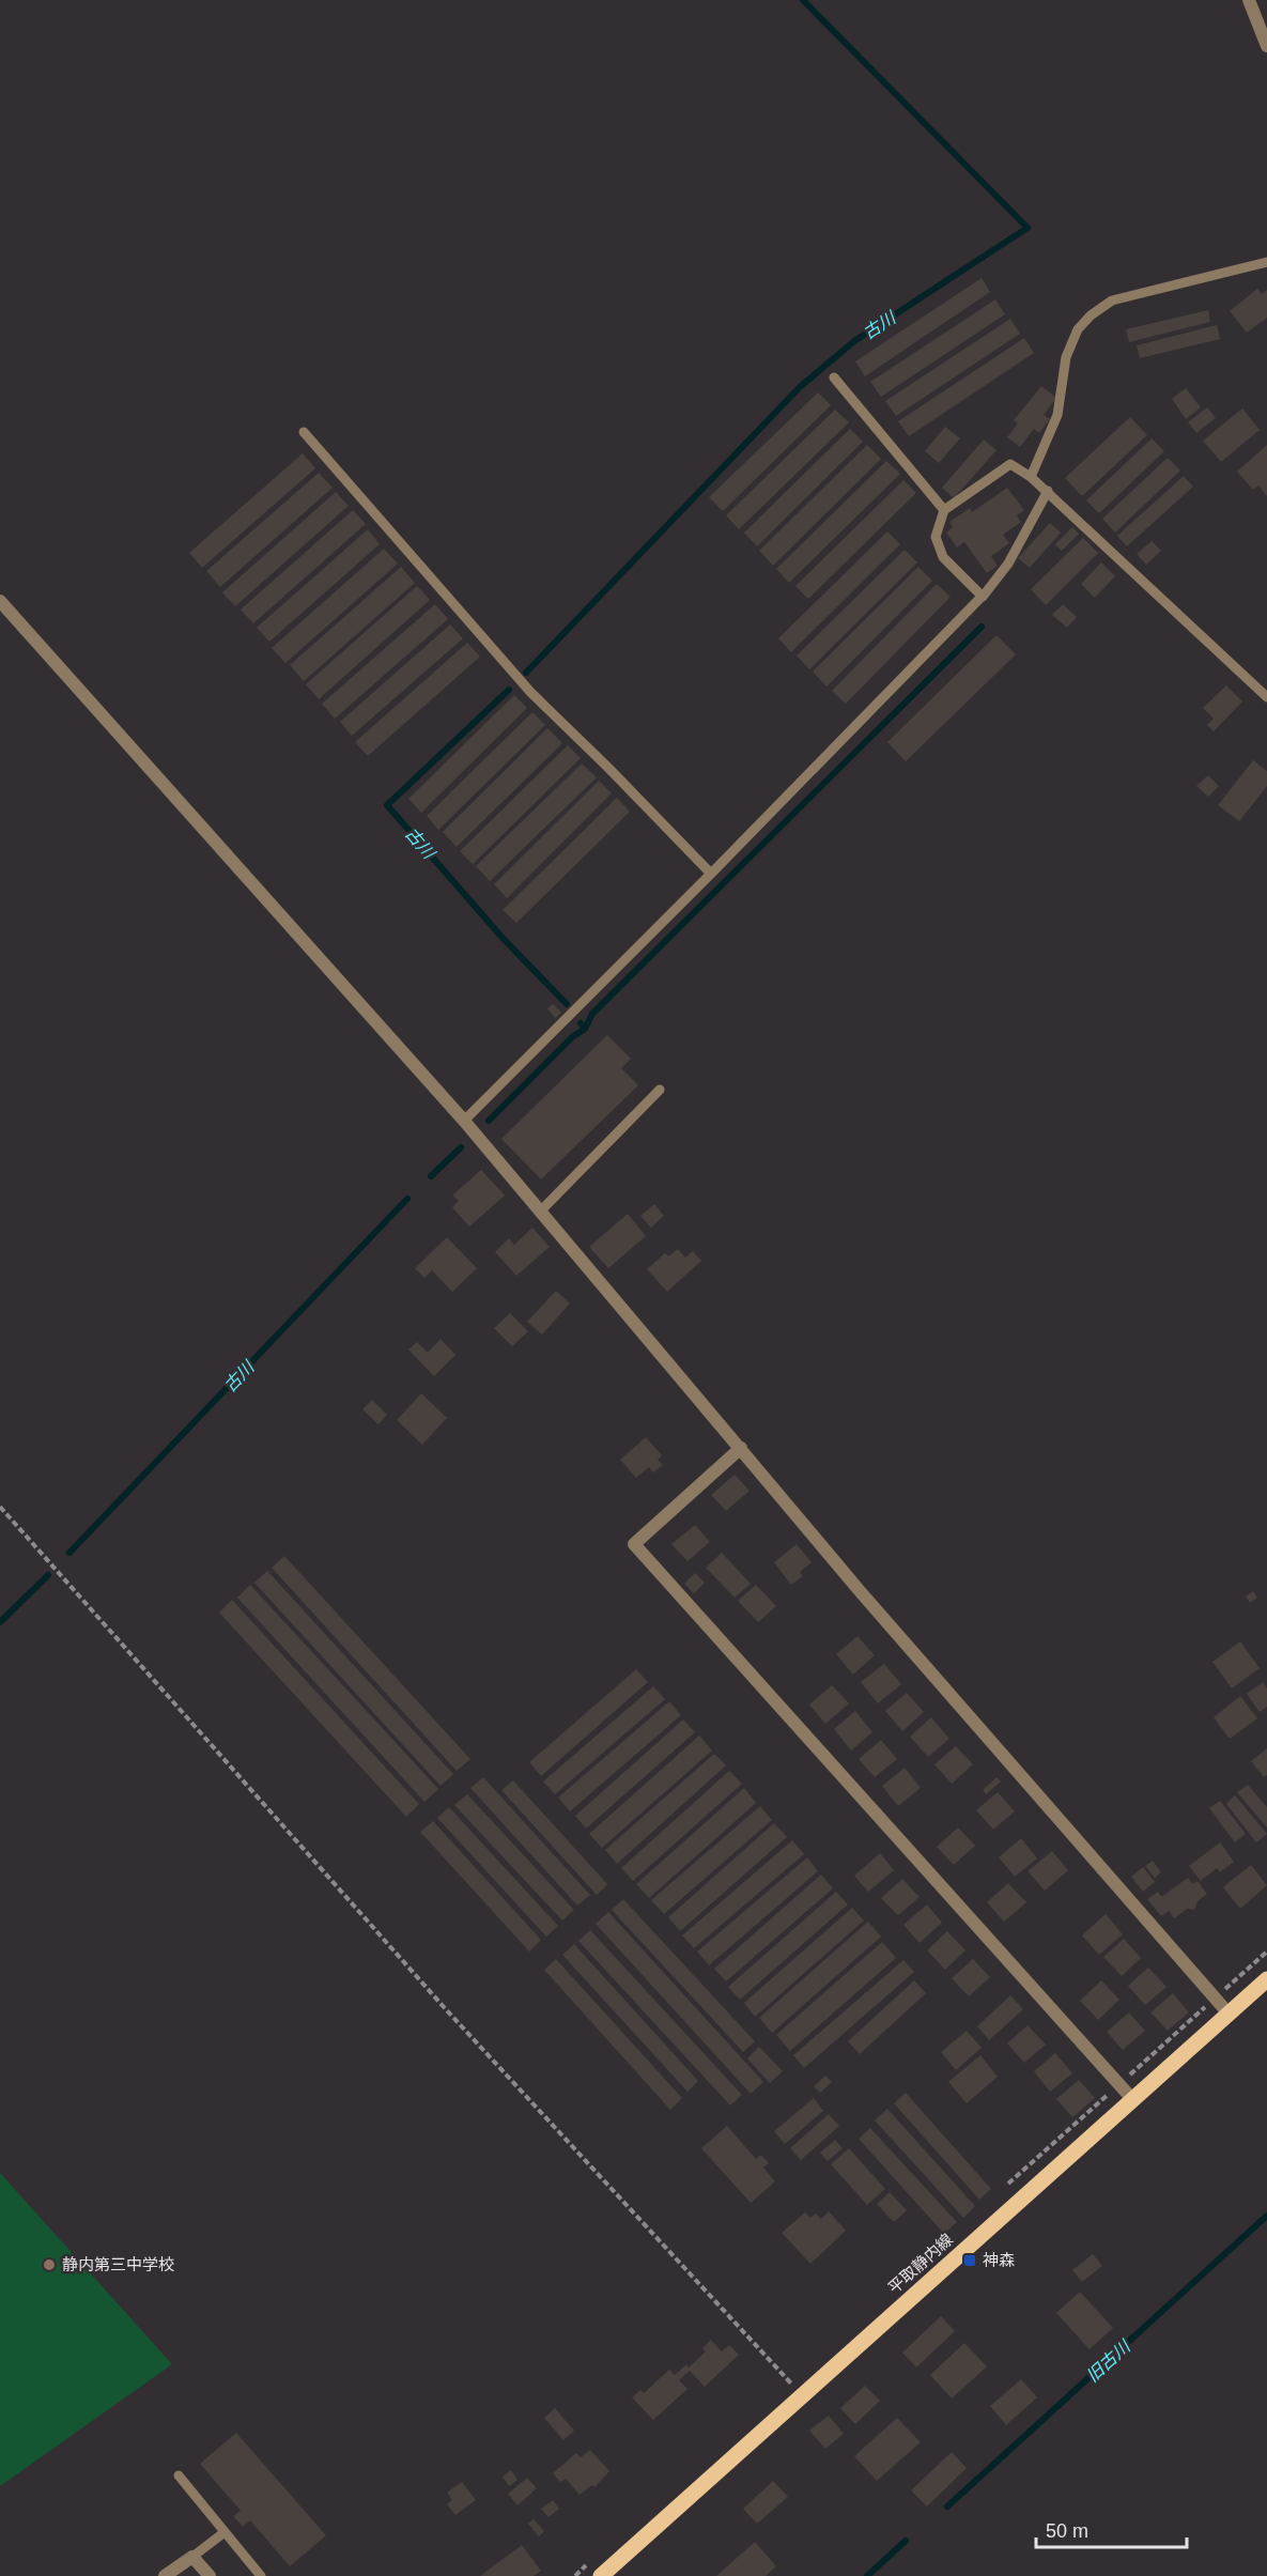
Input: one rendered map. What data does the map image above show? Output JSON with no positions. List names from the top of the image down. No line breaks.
{"streets":{"main road":["平取静内線"]},"water":["古川","旧古川"],"places":{"transit":["神森"],"other":["静内第三中学校"]},"scale_bar":"50 m"}
